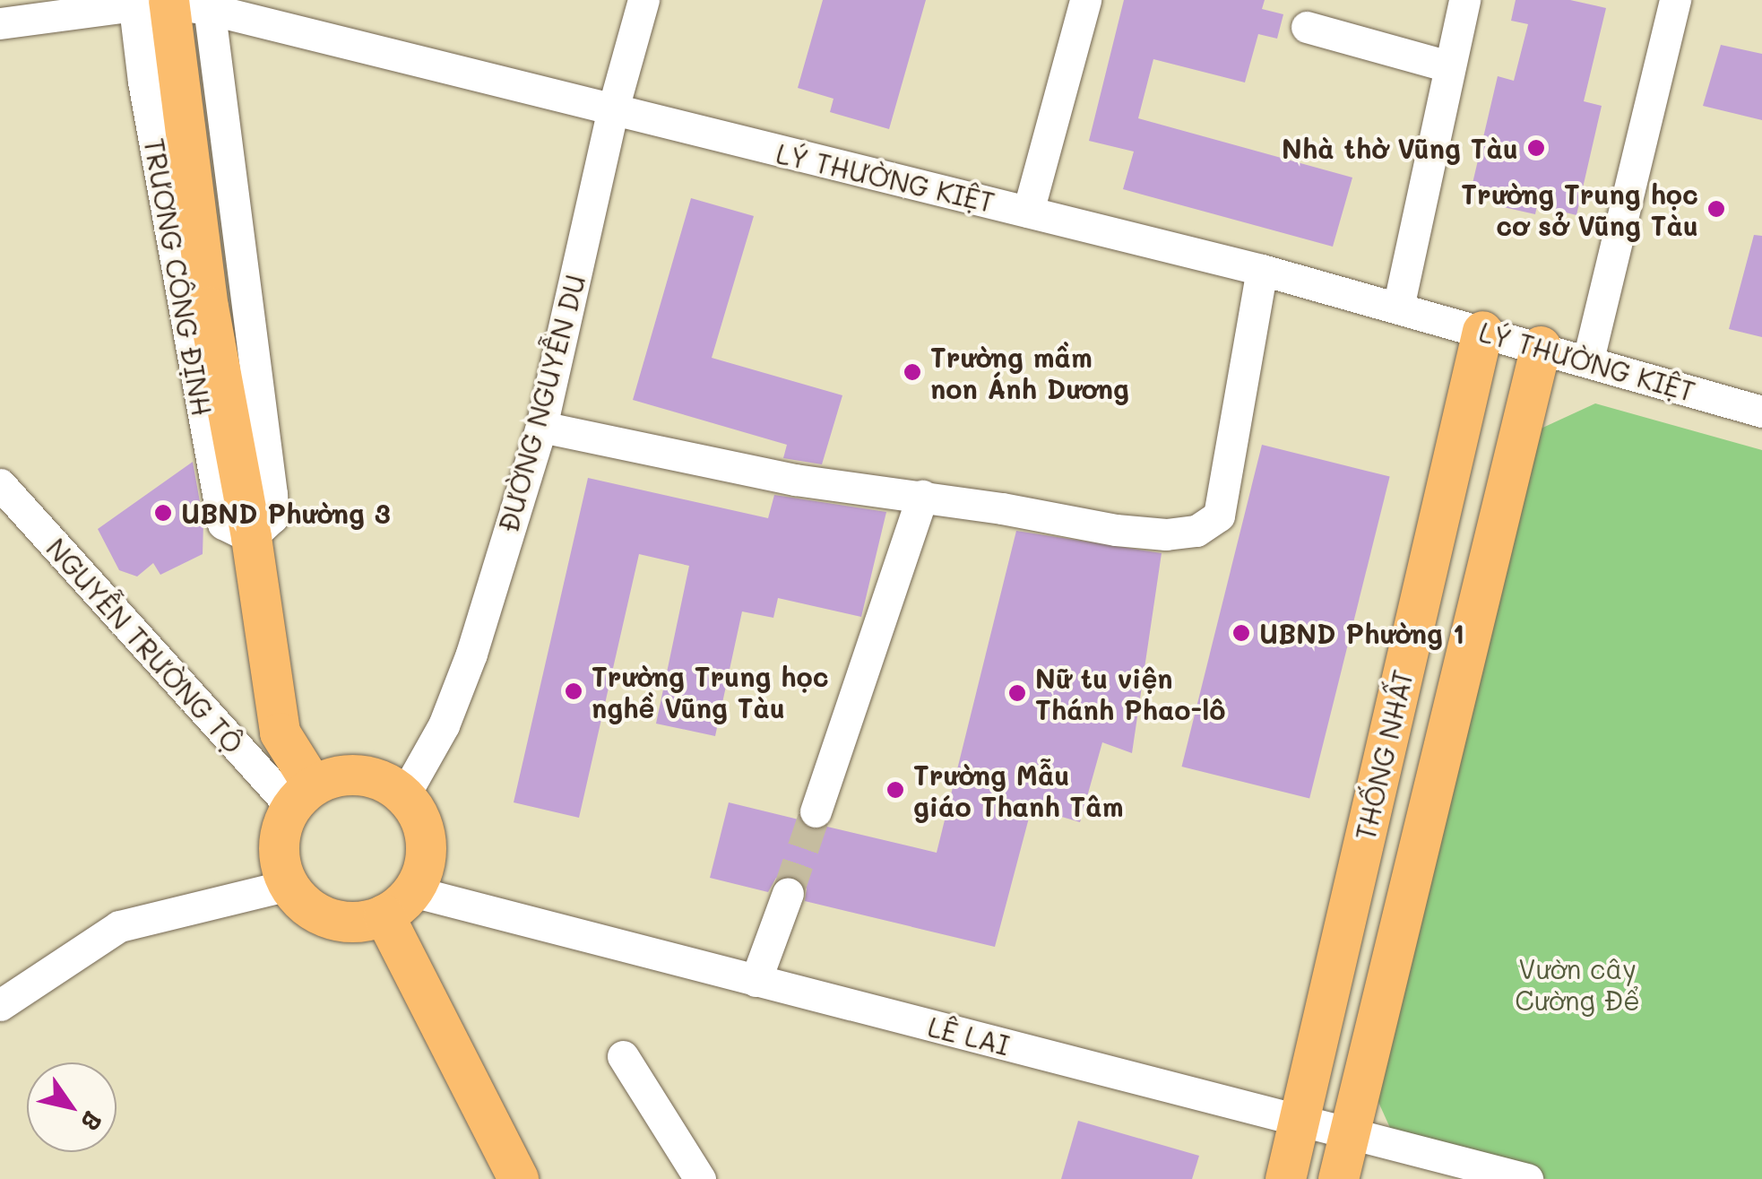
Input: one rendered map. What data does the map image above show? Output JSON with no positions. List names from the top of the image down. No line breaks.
{"streets":{"main road":["TRƯƠNG CÔNG ĐỊNH","THỐNG NHẤT"],"street":["LÝ THƯỜNG KIỆT","ĐƯỜNG NGUYỄN DU","NGUYỄN TRƯỜNG TỘ","LÊ LAI"]},"crossings":[["LÝ THƯỜNG KIỆT","TRƯƠNG CÔNG ĐỊNH"],["LÝ THƯỜNG KIỆT","ĐƯỜNG NGUYỄN DU"],["LÝ THƯỜNG KIỆT","THỐNG NHẤT"],["TRƯƠNG CÔNG ĐỊNH","ĐƯỜNG NGUYỄN DU"],["TRƯƠNG CÔNG ĐỊNH","NGUYỄN TRƯỜNG TỘ"],["TRƯƠNG CÔNG ĐỊNH","LÊ LAI"],["ĐƯỜNG NGUYỄN DU","NGUYỄN TRƯỜNG TỘ"],["ĐƯỜNG NGUYỄN DU","LÊ LAI"],["NGUYỄN TRƯỜNG TỘ","LÊ LAI"],["THỐNG NHẤT","LÊ LAI"]],"parks":["Vườn cây Cường Để"],"places":["Nhà thờ Vũng Tàu","Trường Trung học cơ sở Vũng Tàu","Trường mầm non Ánh Dương","UBND Phường 3","UBND Phường 1","Trường Trung học nghề Vũng Tàu","Nữ tu viện Thánh Phao-lô","Trường Mẫu giáo Thanh Tâm"],"north":"bottom right"}
